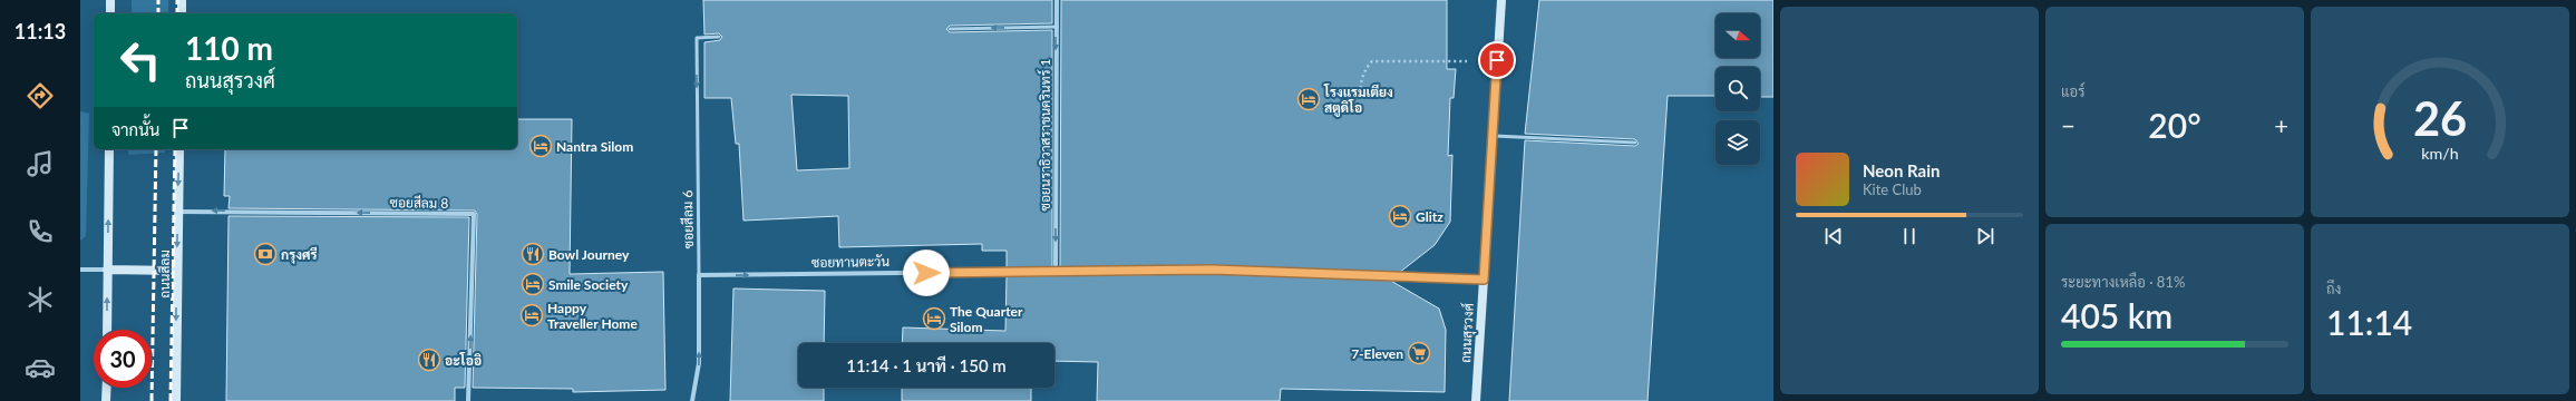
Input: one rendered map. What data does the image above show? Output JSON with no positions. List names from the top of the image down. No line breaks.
{"streets":{"main road":["ถนนสีลม","ถนนสุรวงศ์"],"street":["ซอยนราธิวาสราชนครินทร์ 1","ซอยสีลม 8","ซอยสีลม 6","ซอยทานตะวัน"]},"crossings":[["ซอยนราธิวาสราชนครินทร์ 1","ซอยทานตะวัน"],["ซอยสีลม 8","ถนนสีลม"],["ซอยสีลม 6","ซอยทานตะวัน"],["ซอยทานตะวัน","ถนนสุรวงศ์"]],"one_way":["ซอยนราธิวาสราชนครินทร์ 1","ซอยทานตะวัน"],"places":{"hotel":["โรงแรมเตียง สตูดิโอ","Nantra Silom","Glitz","Smile Society","Happy Traveller Home","The Quarter Silom"],"bank":["กรุงศรี"],"restaurant":["Bowl Journey","อะโออิ"],"supermarket":["7-Eleven"]},"north":"right","page":{"tabs":"11:13","tile":["แอร์",["ระยะทางเหลือ · 81%","405 km"],["ถึง","11:14"]],"turn":["110 m","ถนนสุรวงศ์"],"then":"จากนั้น","heat":["−","20°","+"],"song":["Neon Rain","Kite Club"],"limit":"30","trip":"11:14 · 1 นาที · 150 m","gauge":["26","km/h"]}}
